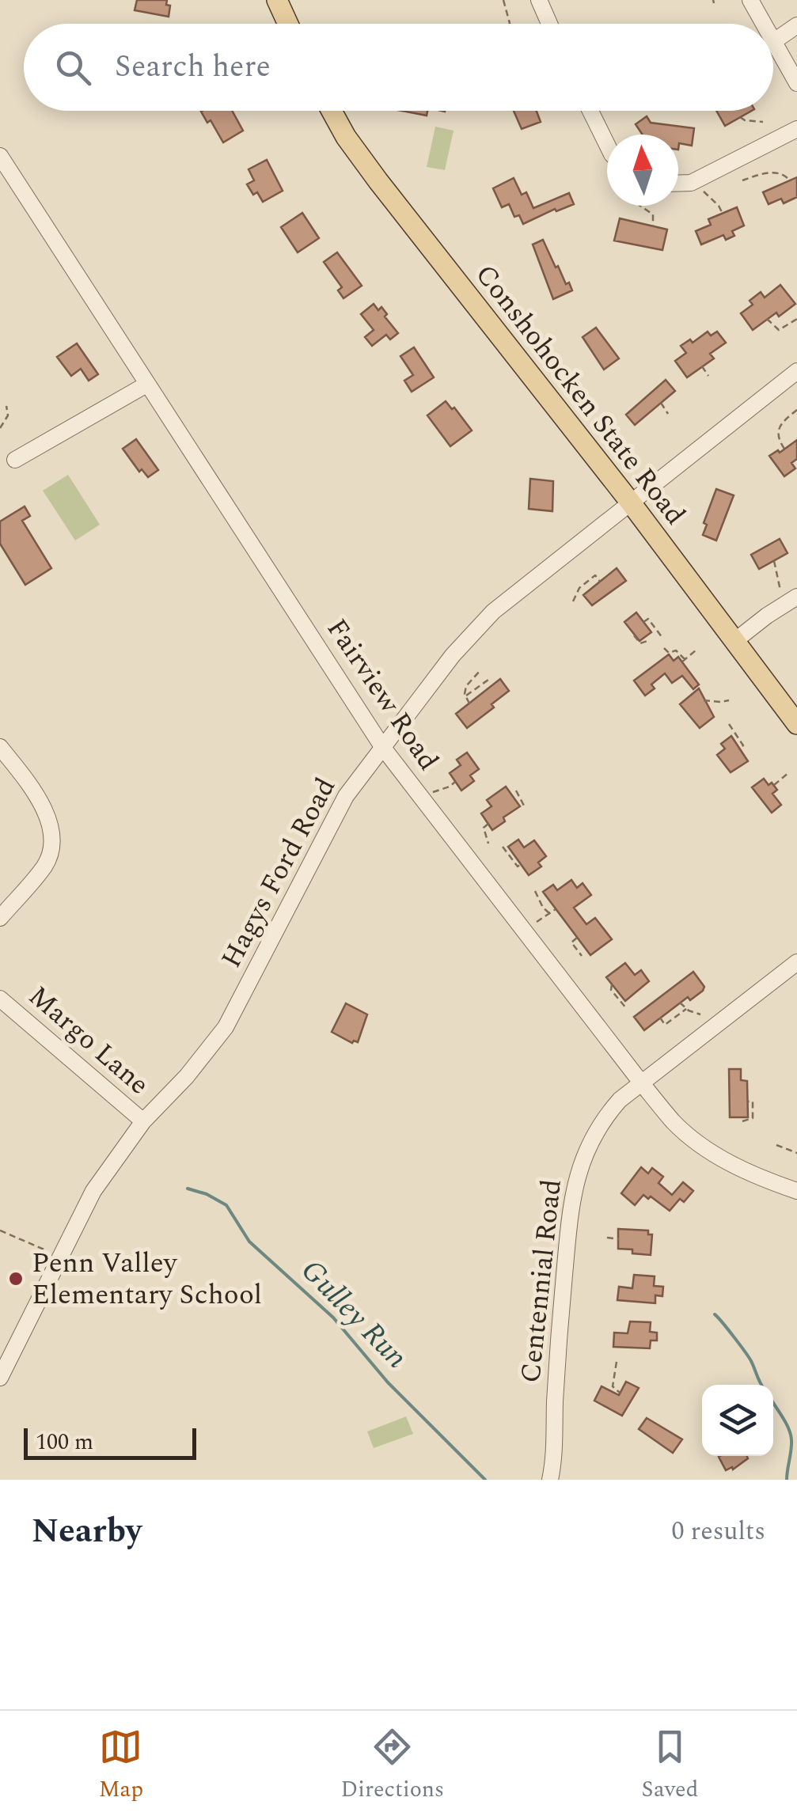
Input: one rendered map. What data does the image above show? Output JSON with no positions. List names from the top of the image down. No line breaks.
{"streets":{"main road":["Conshohocken State Road"],"street":["Fairview Road","Hagys Ford Road","Margo Lane","Centennial Road"]},"crossings":[["Conshohocken State Road","Hagys Ford Road"],["Fairview Road","Hagys Ford Road"],["Fairview Road","Centennial Road"],["Hagys Ford Road","Margo Lane"]],"water":["Gulley Run"],"places":["Penn Valley Elementary School"],"scale_bar":"100 m","north":"top","page":{"search":"Search here","scale":"100 m","heading":["Nearby","0 results"],"nav":["Map","Directions","Saved"]}}
